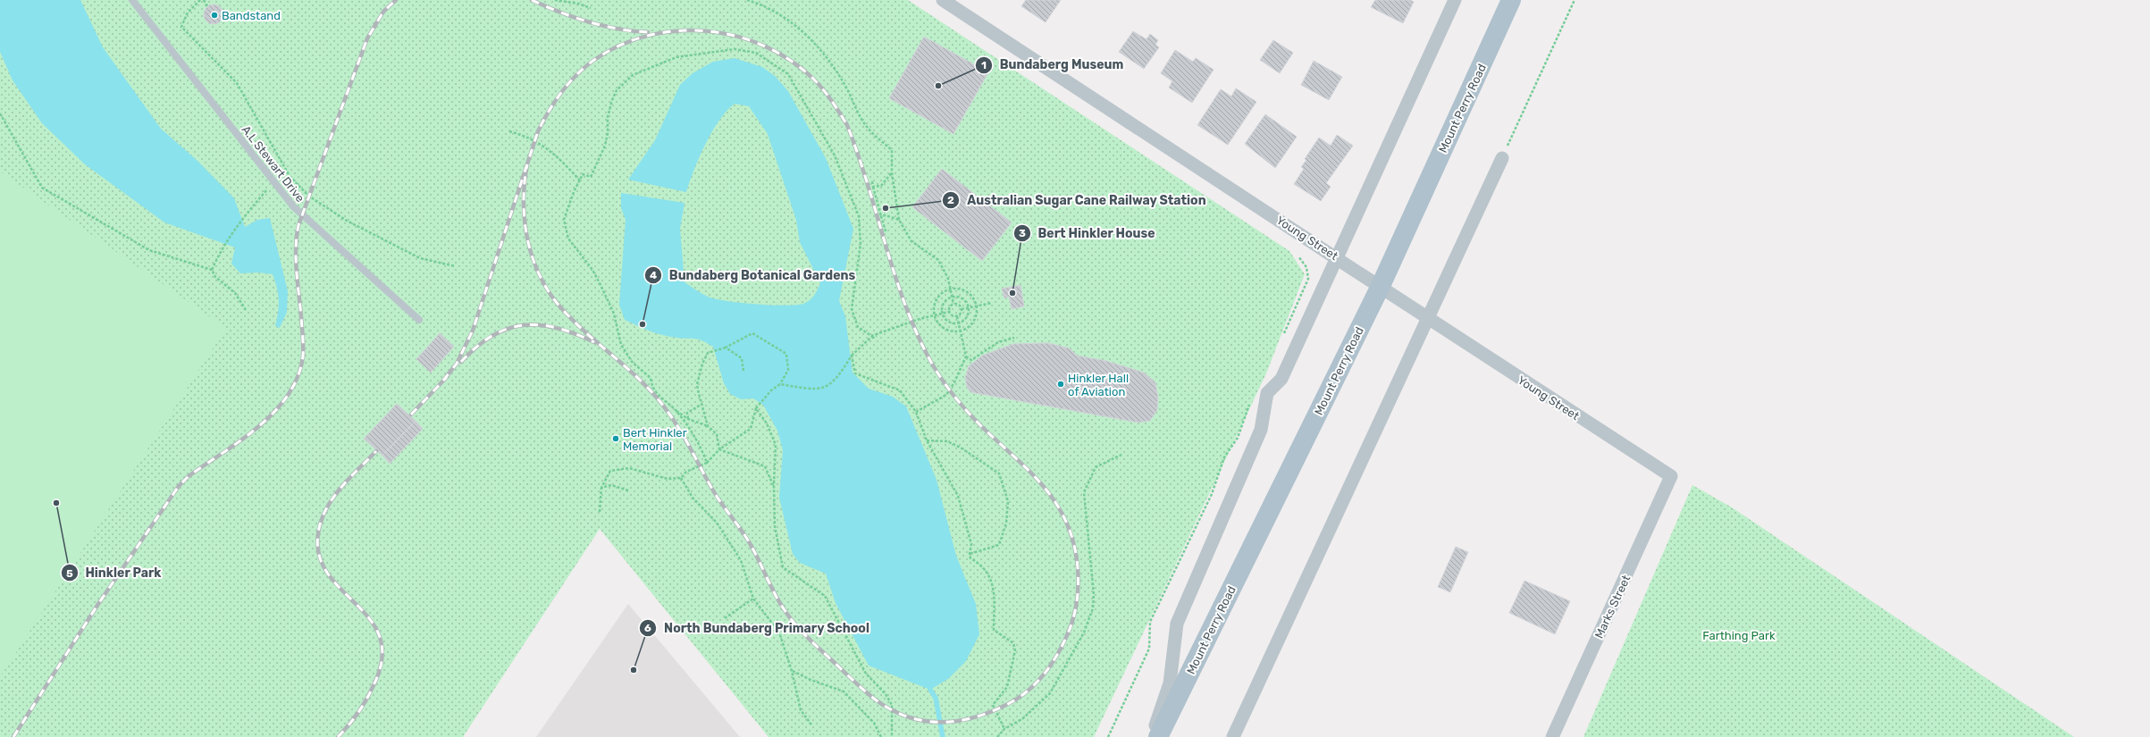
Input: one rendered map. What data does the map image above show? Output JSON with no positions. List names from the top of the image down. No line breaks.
{"streets":{"main road":["Mount Perry Road"],"street":["Young Street","Marks Street"],"lane":["A.L Stewart Drive"]},"crossings":[["Mount Perry Road","Young Street"],["Young Street","Marks Street"]],"parks":["Farthing Park"],"places":["Bandstand","Bundaberg Museum","Australian Sugar Cane Railway Station","Bert Hinkler House","Bundaberg Botanical Gardens","Hinkler Hall of Aviation","Bert Hinkler Memorial","Hinkler Park","North Bundaberg Primary School"]}
